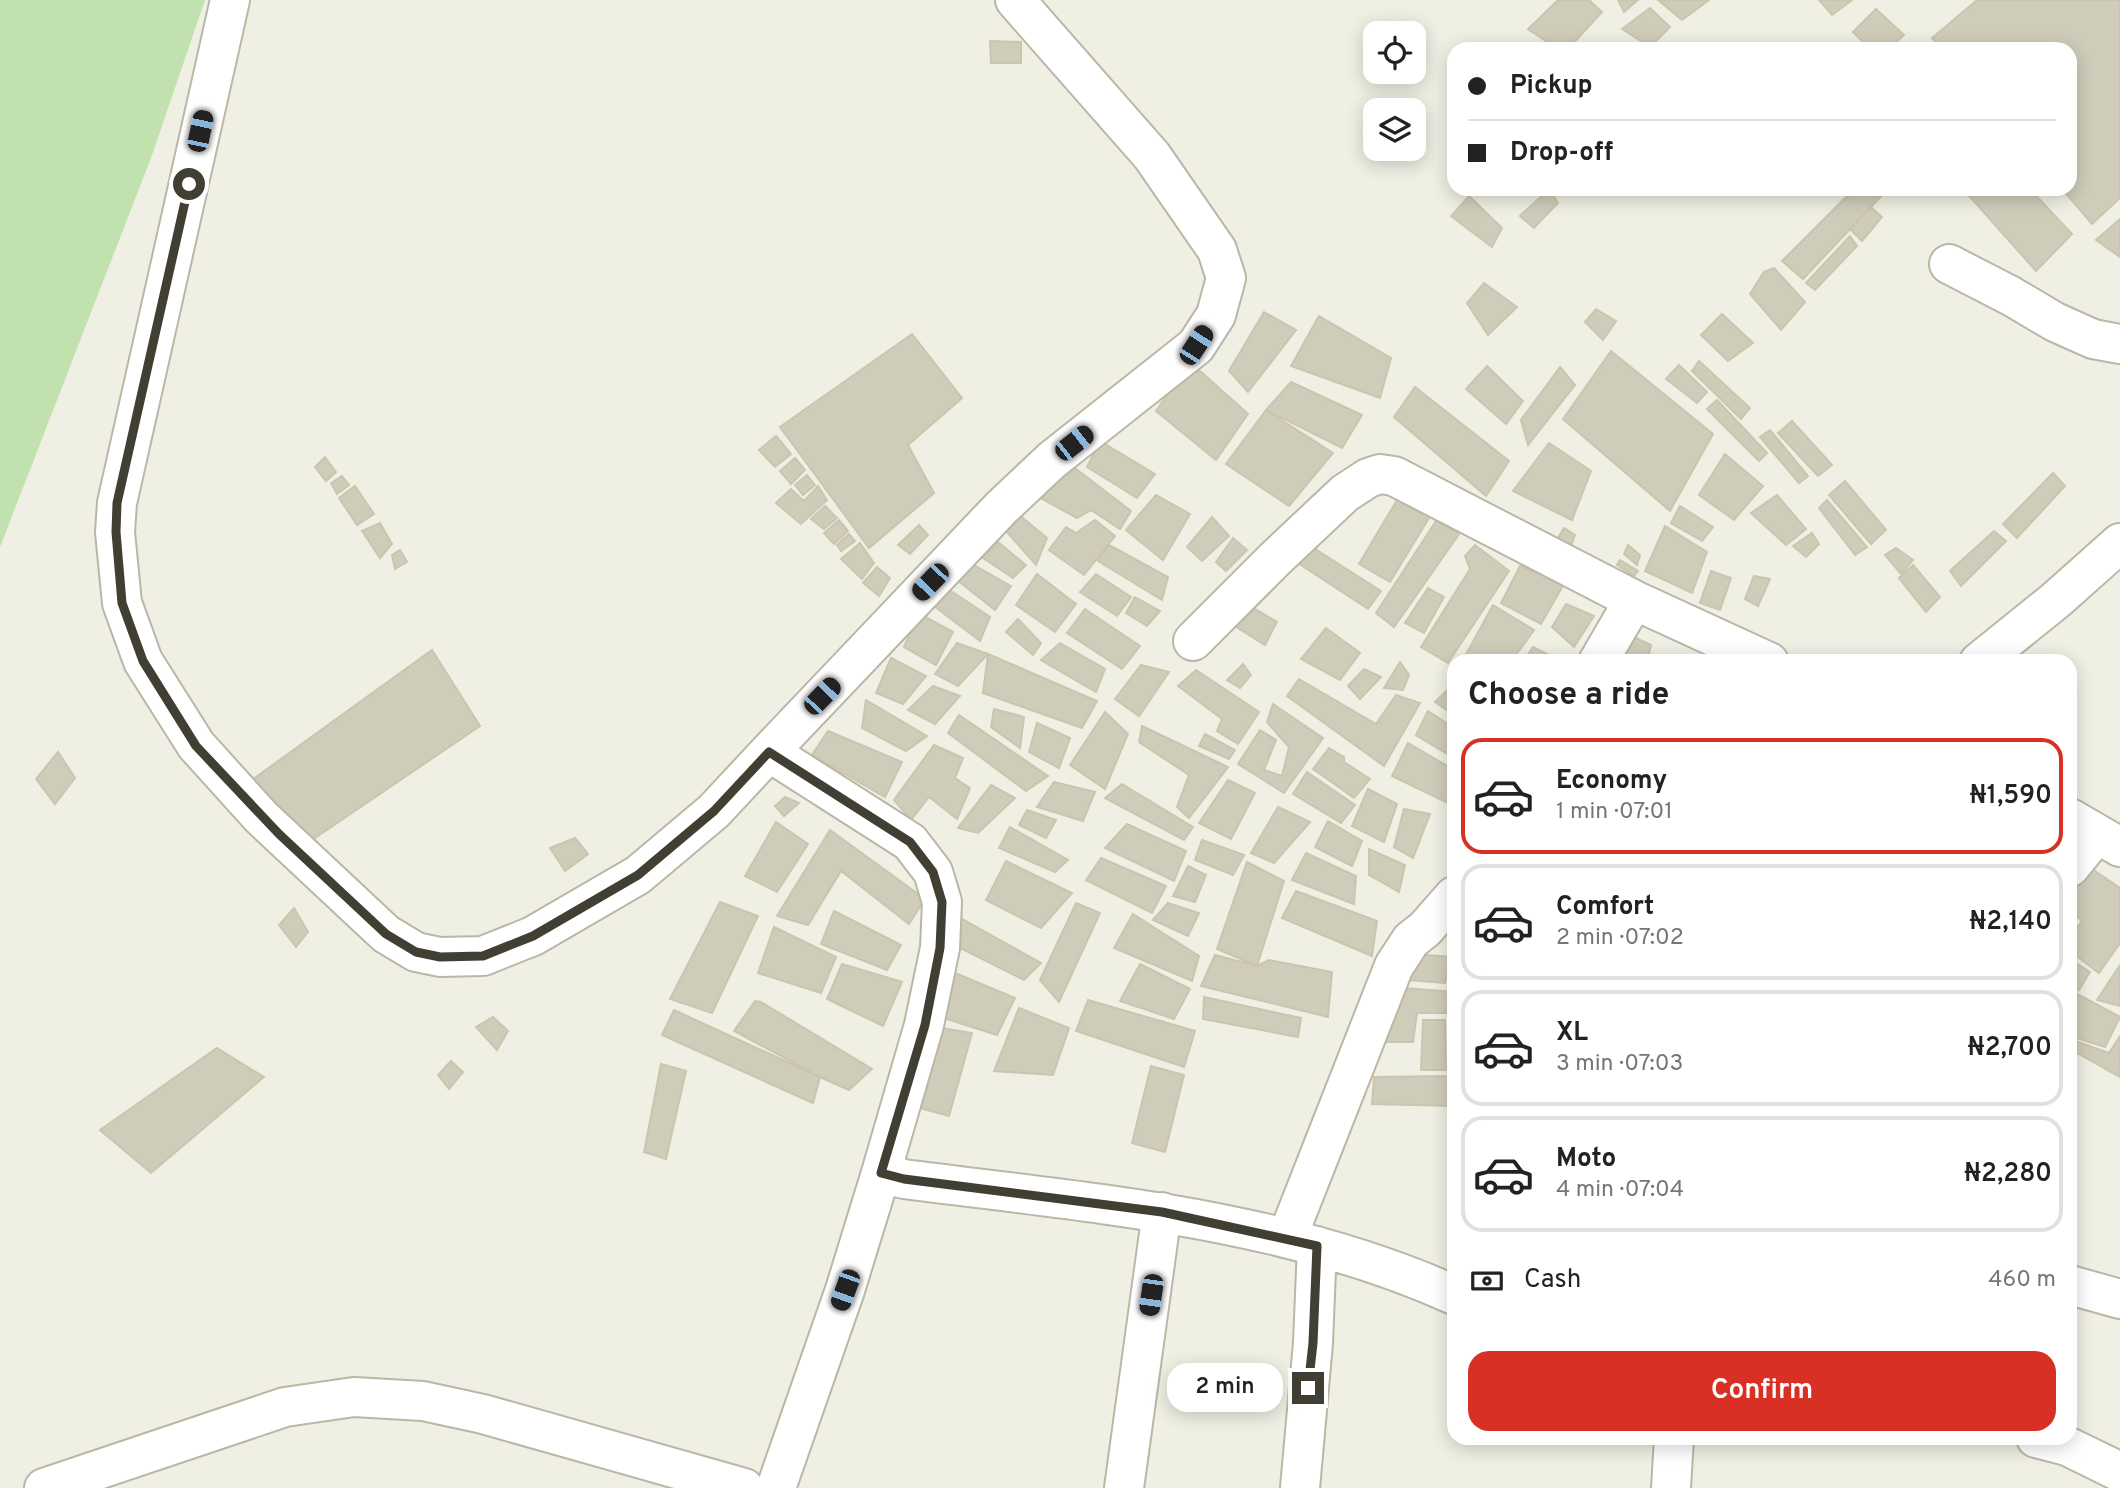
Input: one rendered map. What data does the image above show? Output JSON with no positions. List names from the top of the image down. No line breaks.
{"page":{"banner":["Pickup","Drop-off"],"heading":"Choose a ride","list":[{"name":"Economy","note":"1 min · 07:01","value":"₦1,590"},{"name":"Comfort","note":"2 min · 07:02","value":"₦2,140"},{"name":"XL","note":"3 min · 07:03","value":"₦2,700"},{"name":"Moto","note":"4 min · 07:04","value":"₦2,280"}],"pay":["Cash","460 m"],"buttons":"Confirm","bubble":"2 min"}}
